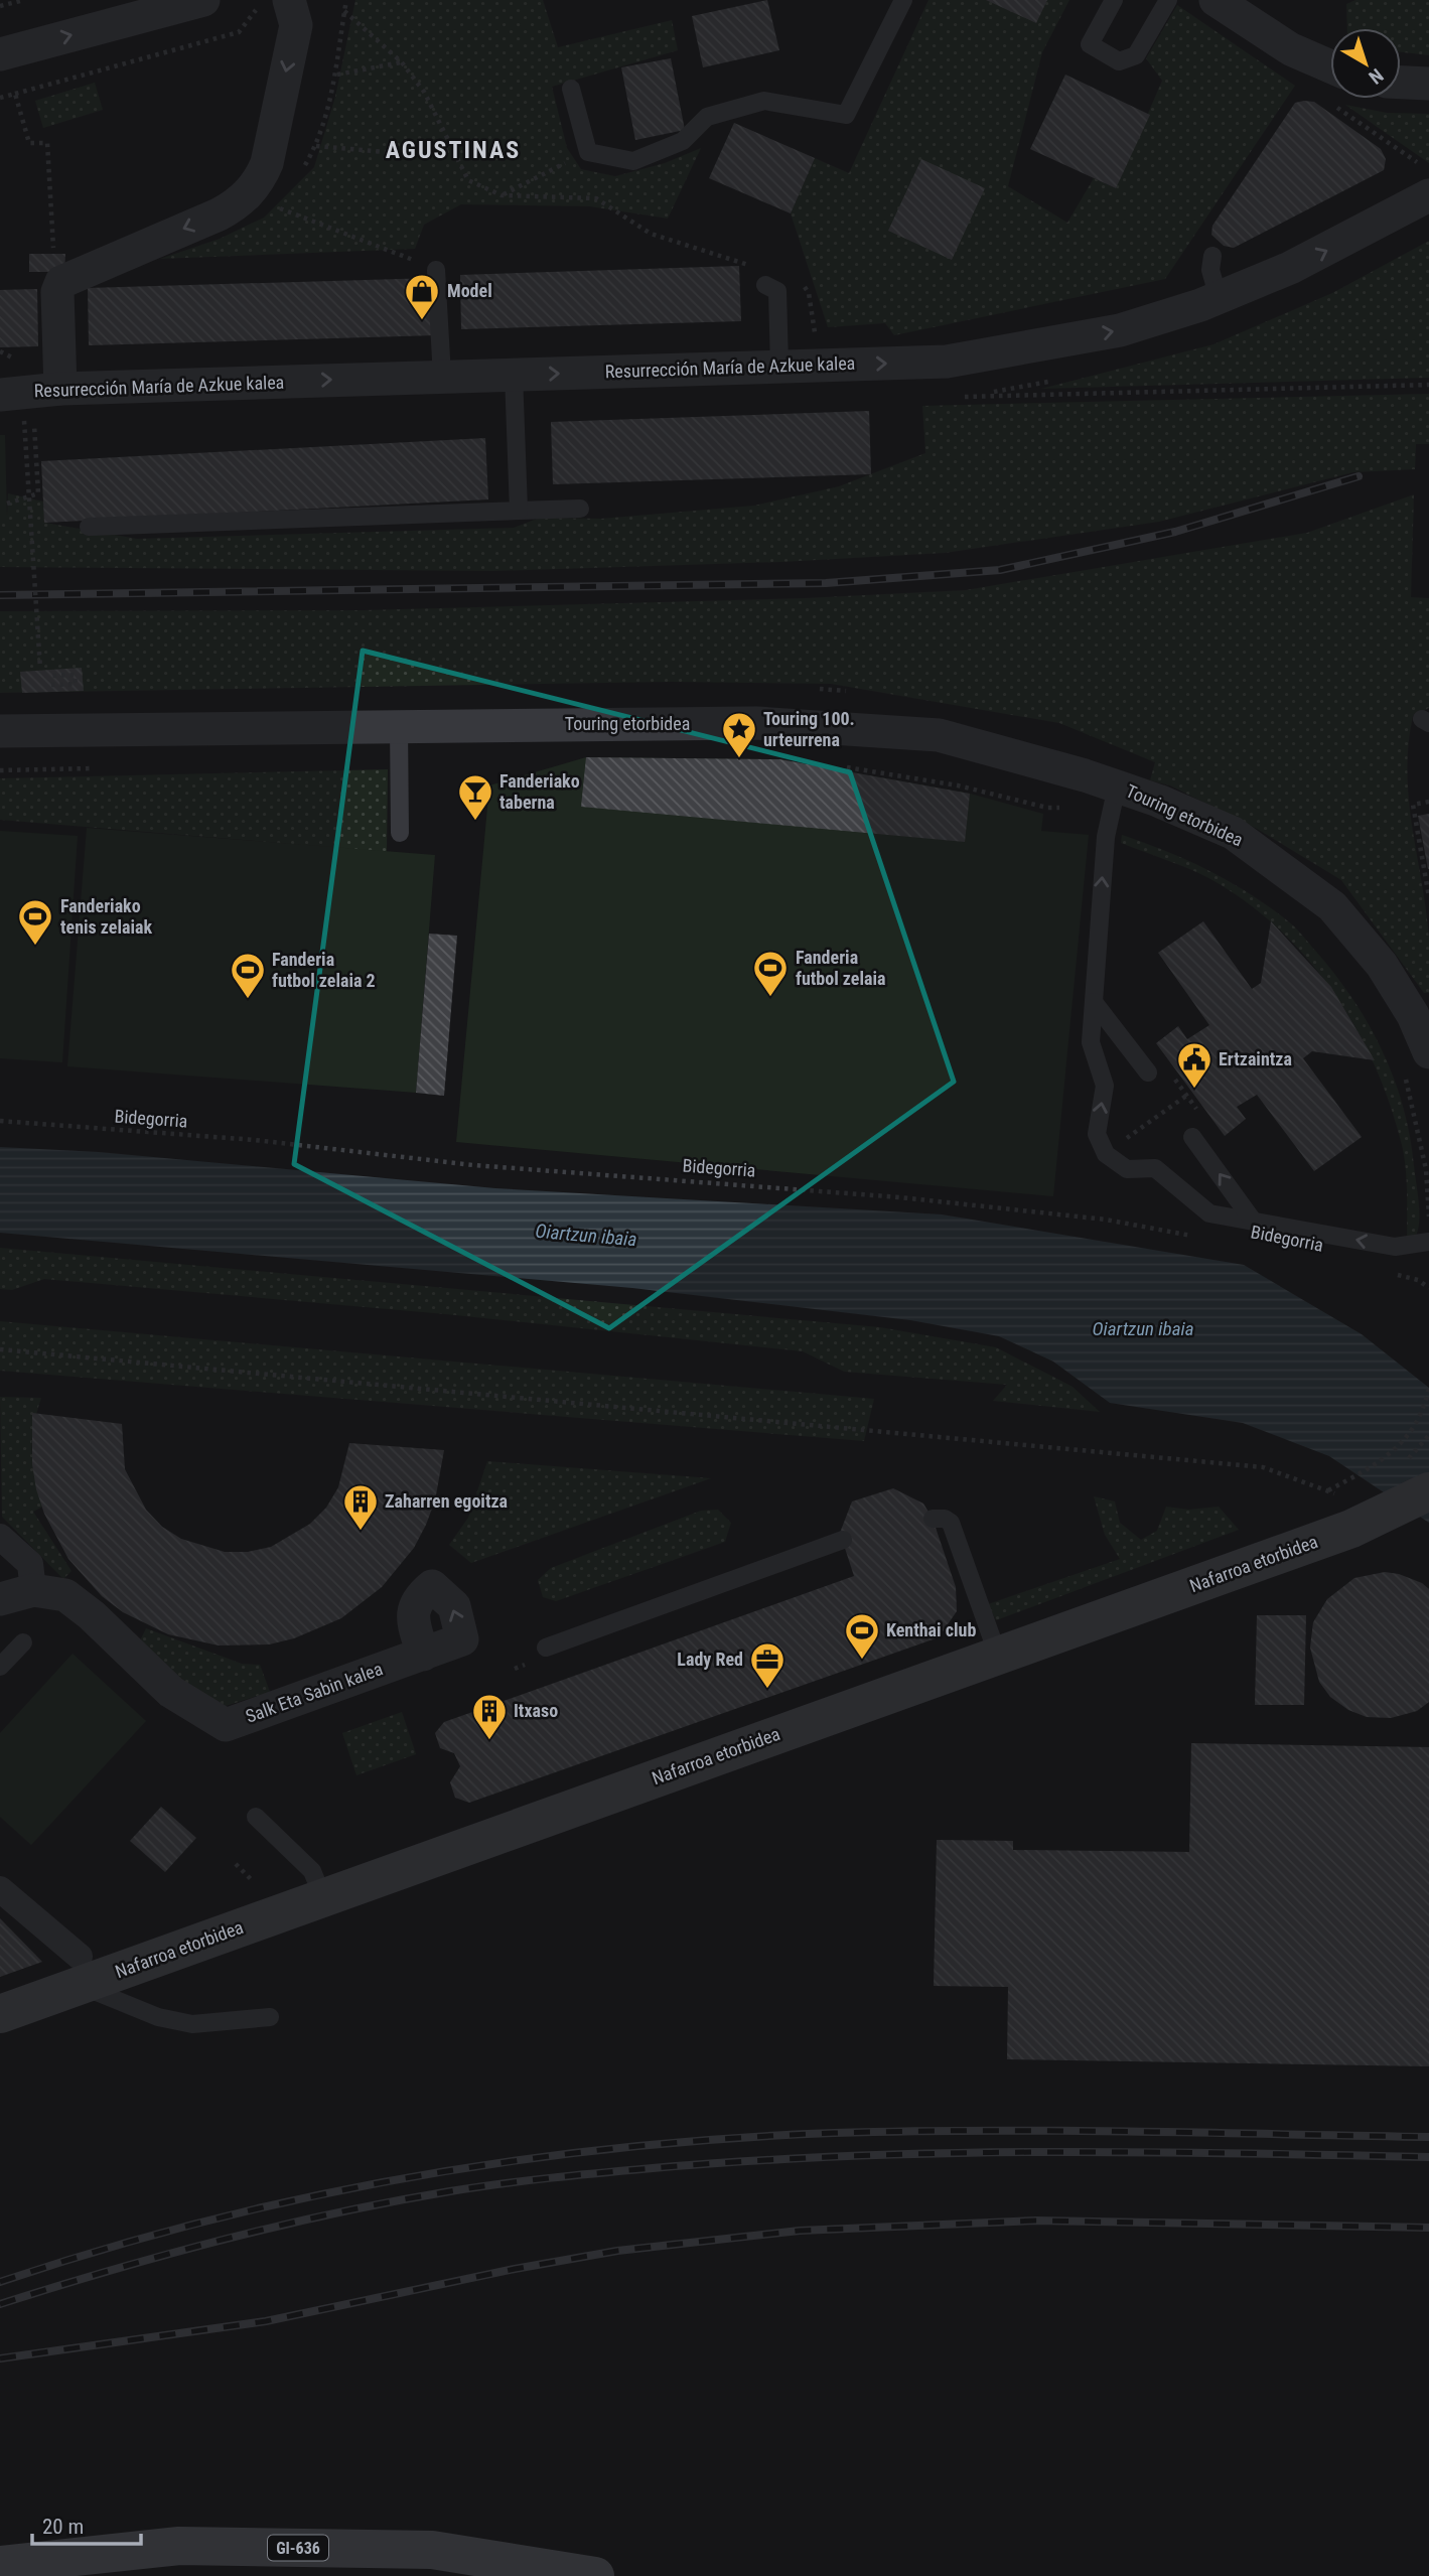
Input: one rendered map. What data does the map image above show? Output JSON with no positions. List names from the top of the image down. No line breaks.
{"streets":{"main road":["Nafarroa etorbidea","GI-636"],"street":["Resurrección María de Azkue kalea","Touring etorbidea","Salk Eta Sabin kalea"],"path":["Bidegorria"]},"one_way":["Resurrección María de Azkue kalea"],"districts":["AGUSTINAS"],"water":["Oiartzun ibaia"],"places":{"shop":["Model"],"place":["Touring 100. urteurrena"],"bar":["Fanderiako taberna"],"sports":["Fanderiako tenis zelaiak","Fanderia futbol zelaia","Fanderia futbol zelaia 2","Kenthai club"],"public building":["Ertzaintza"],"building":["Zaharren egoitza","Itxaso"],"office":["Lady Red"]},"scale_bar":"20 m","north":"bottom right"}
